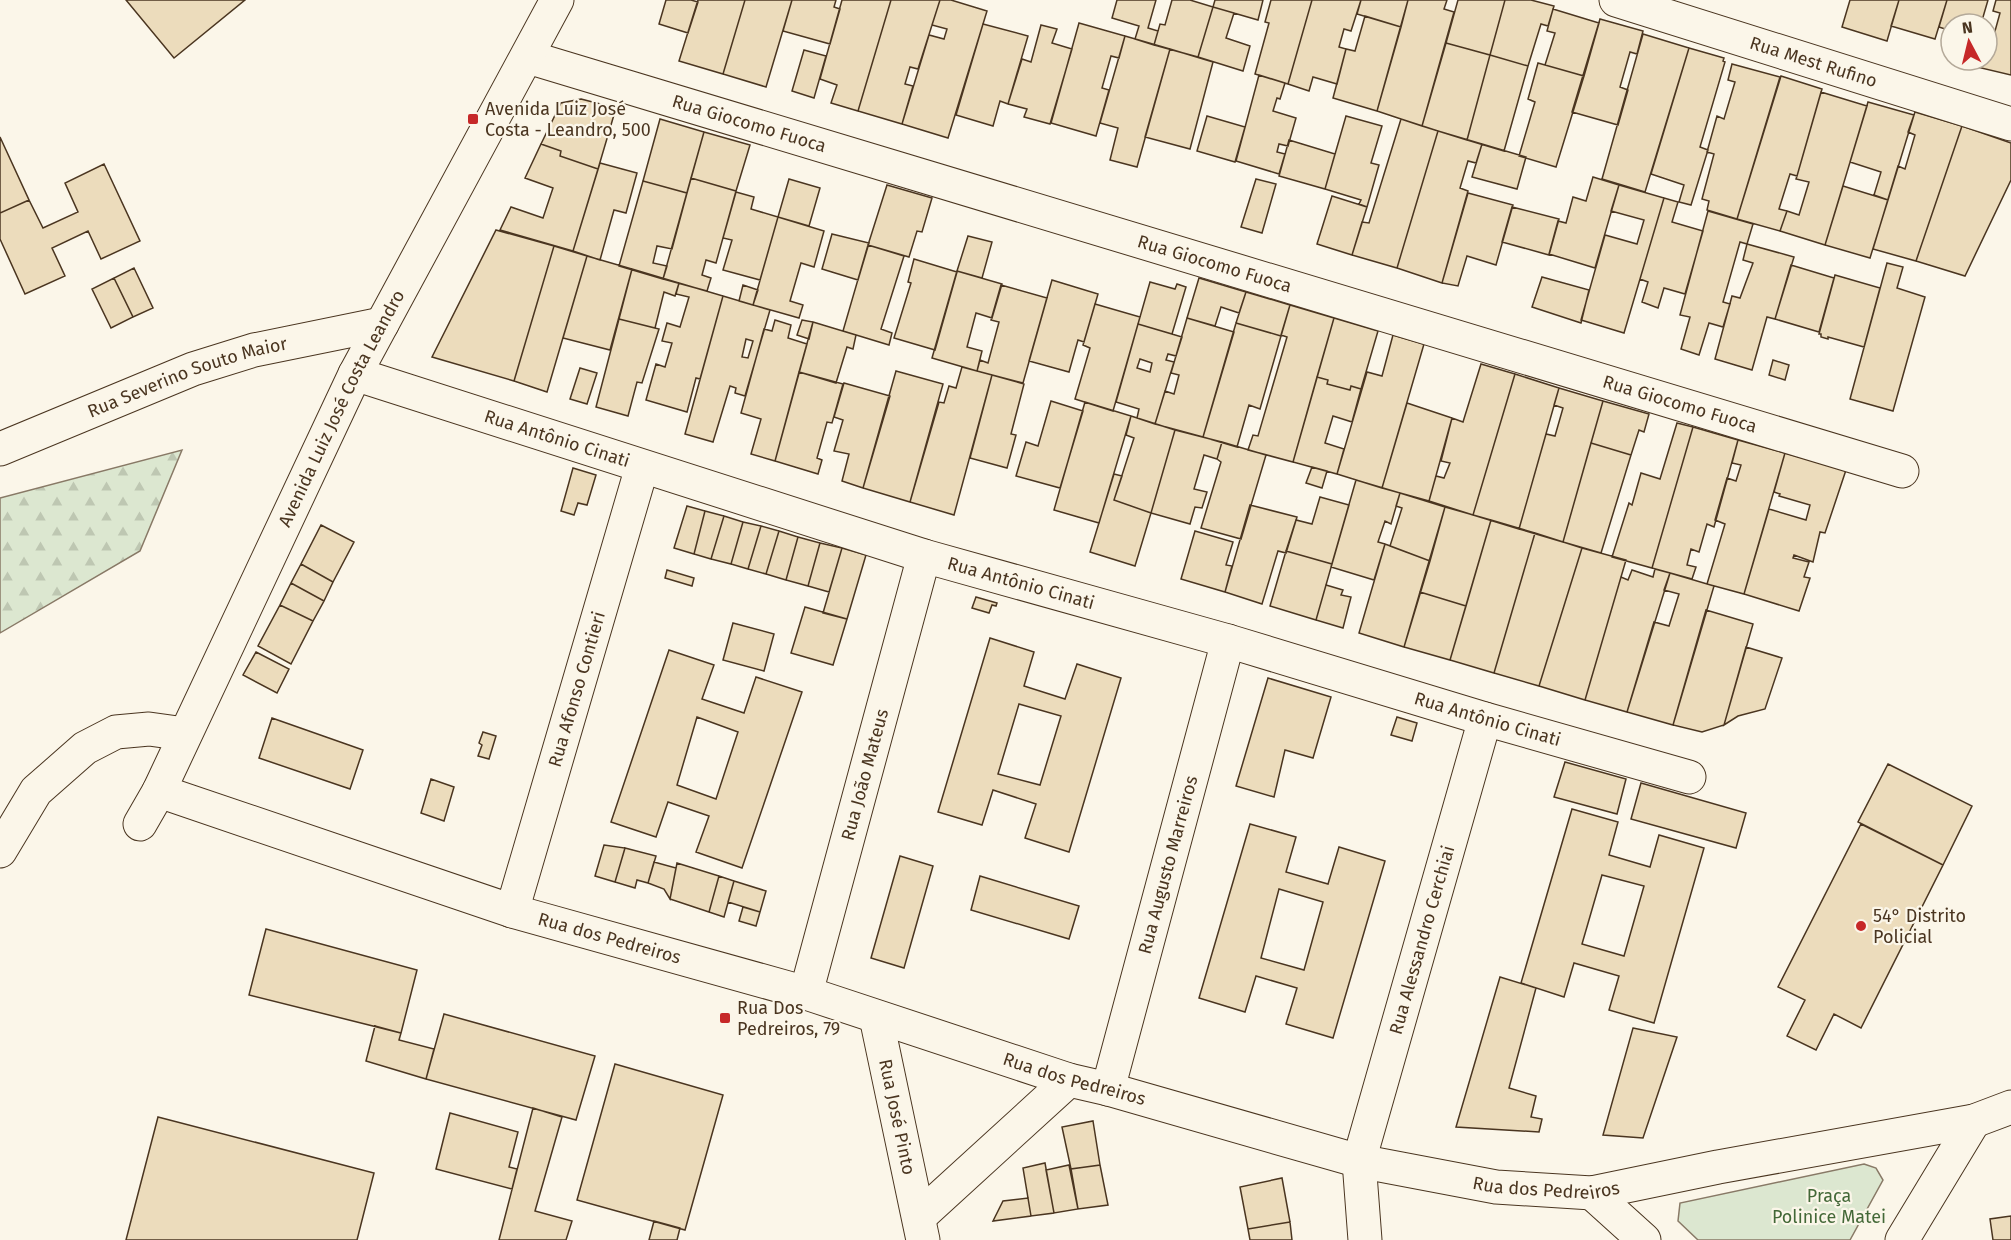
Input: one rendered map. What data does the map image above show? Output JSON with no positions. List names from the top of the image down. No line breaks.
{"streets":{"street":["Rua Mest Rufino","Rua Giocomo Fuoca","Rua Severino Souto Maior","Avenida Luiz José Costa Leandro","Rua Antônio Cinati","Rua Afonso Contieri","Rua João Mateus","Rua Augusto Marreiros","Rua dos Pedreiros","Rua Alessandro Cerchiai","Rua José Pinto"]},"crossings":[["Rua Giocomo Fuoca","Avenida Luiz José Costa Leandro"],["Rua Severino Souto Maior","Avenida Luiz José Costa Leandro"],["Avenida Luiz José Costa Leandro","Rua Antônio Cinati"],["Avenida Luiz José Costa Leandro","Rua dos Pedreiros"],["Rua Antônio Cinati","Rua Afonso Contieri"],["Rua Antônio Cinati","Rua João Mateus"],["Rua Antônio Cinati","Rua Augusto Marreiros"],["Rua Antônio Cinati","Rua Alessandro Cerchiai"],["Rua Afonso Contieri","Rua dos Pedreiros"],["Rua João Mateus","Rua dos Pedreiros"],["Rua Augusto Marreiros","Rua dos Pedreiros"],["Rua dos Pedreiros","Rua Alessandro Cerchiai"],["Rua dos Pedreiros","Rua José Pinto"]],"parks":["Praça Polinice Matei"],"places":{"transit":["Avenida Luiz José Costa - Leandro, 500","Rua Dos Pedreiros, 79"],"other":["54° Distrito Policial"]},"north":"top"}
